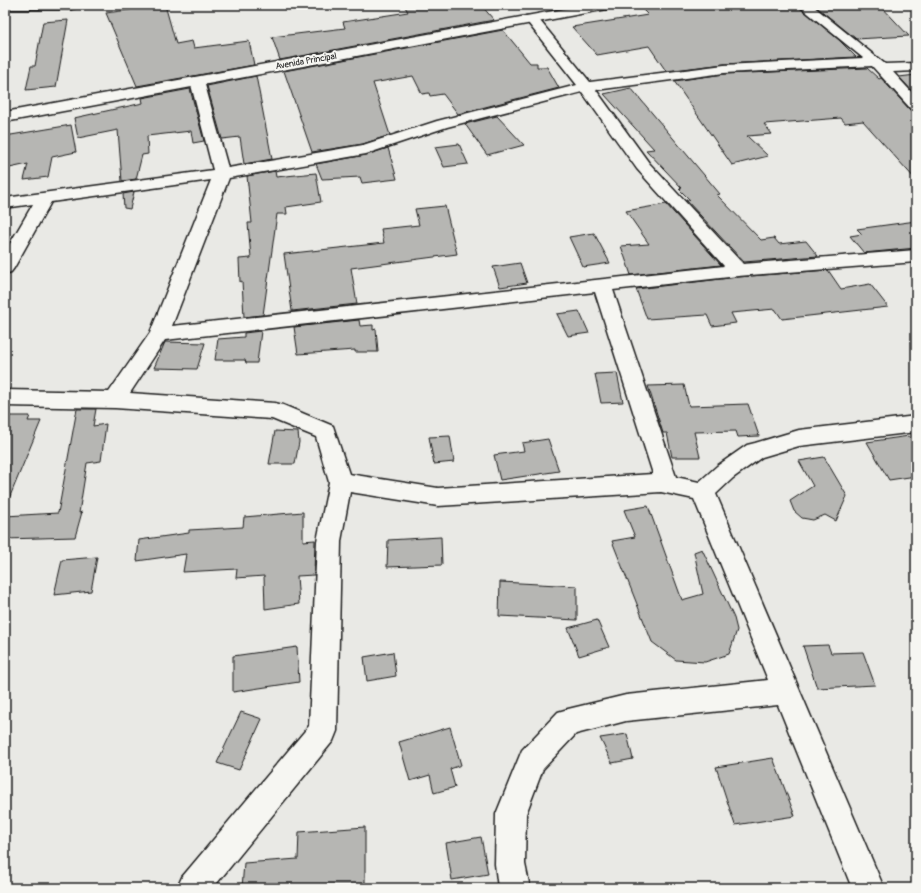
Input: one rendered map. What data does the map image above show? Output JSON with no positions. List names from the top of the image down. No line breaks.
{"streets":{"street":["Avenida Principal"]}}
